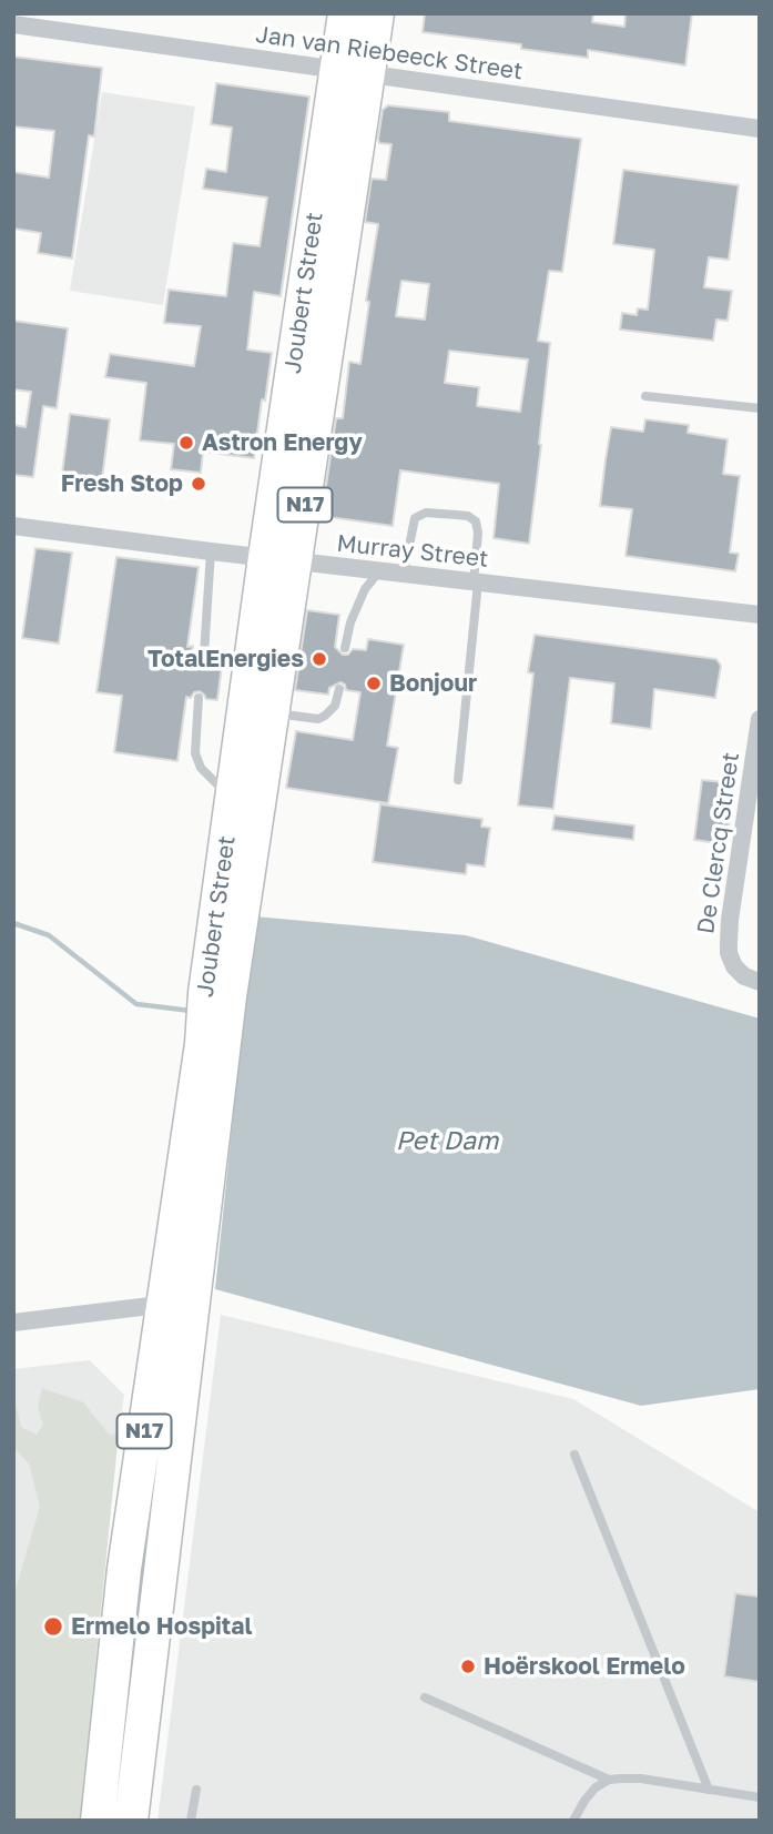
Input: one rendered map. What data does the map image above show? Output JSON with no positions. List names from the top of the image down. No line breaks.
{"streets":{"highway":["Joubert Street","N17"],"street":["Jan van Riebeeck Street","Murray Street","De Clercq Street"]},"crossings":[["Jan van Riebeeck Street","Joubert Street"],["Joubert Street","Murray Street"]],"water":["Pet Dam"],"places":["Astron Energy","Fresh Stop","TotalEnergies","Bonjour","Ermelo Hospital","Hoërskool Ermelo"]}
